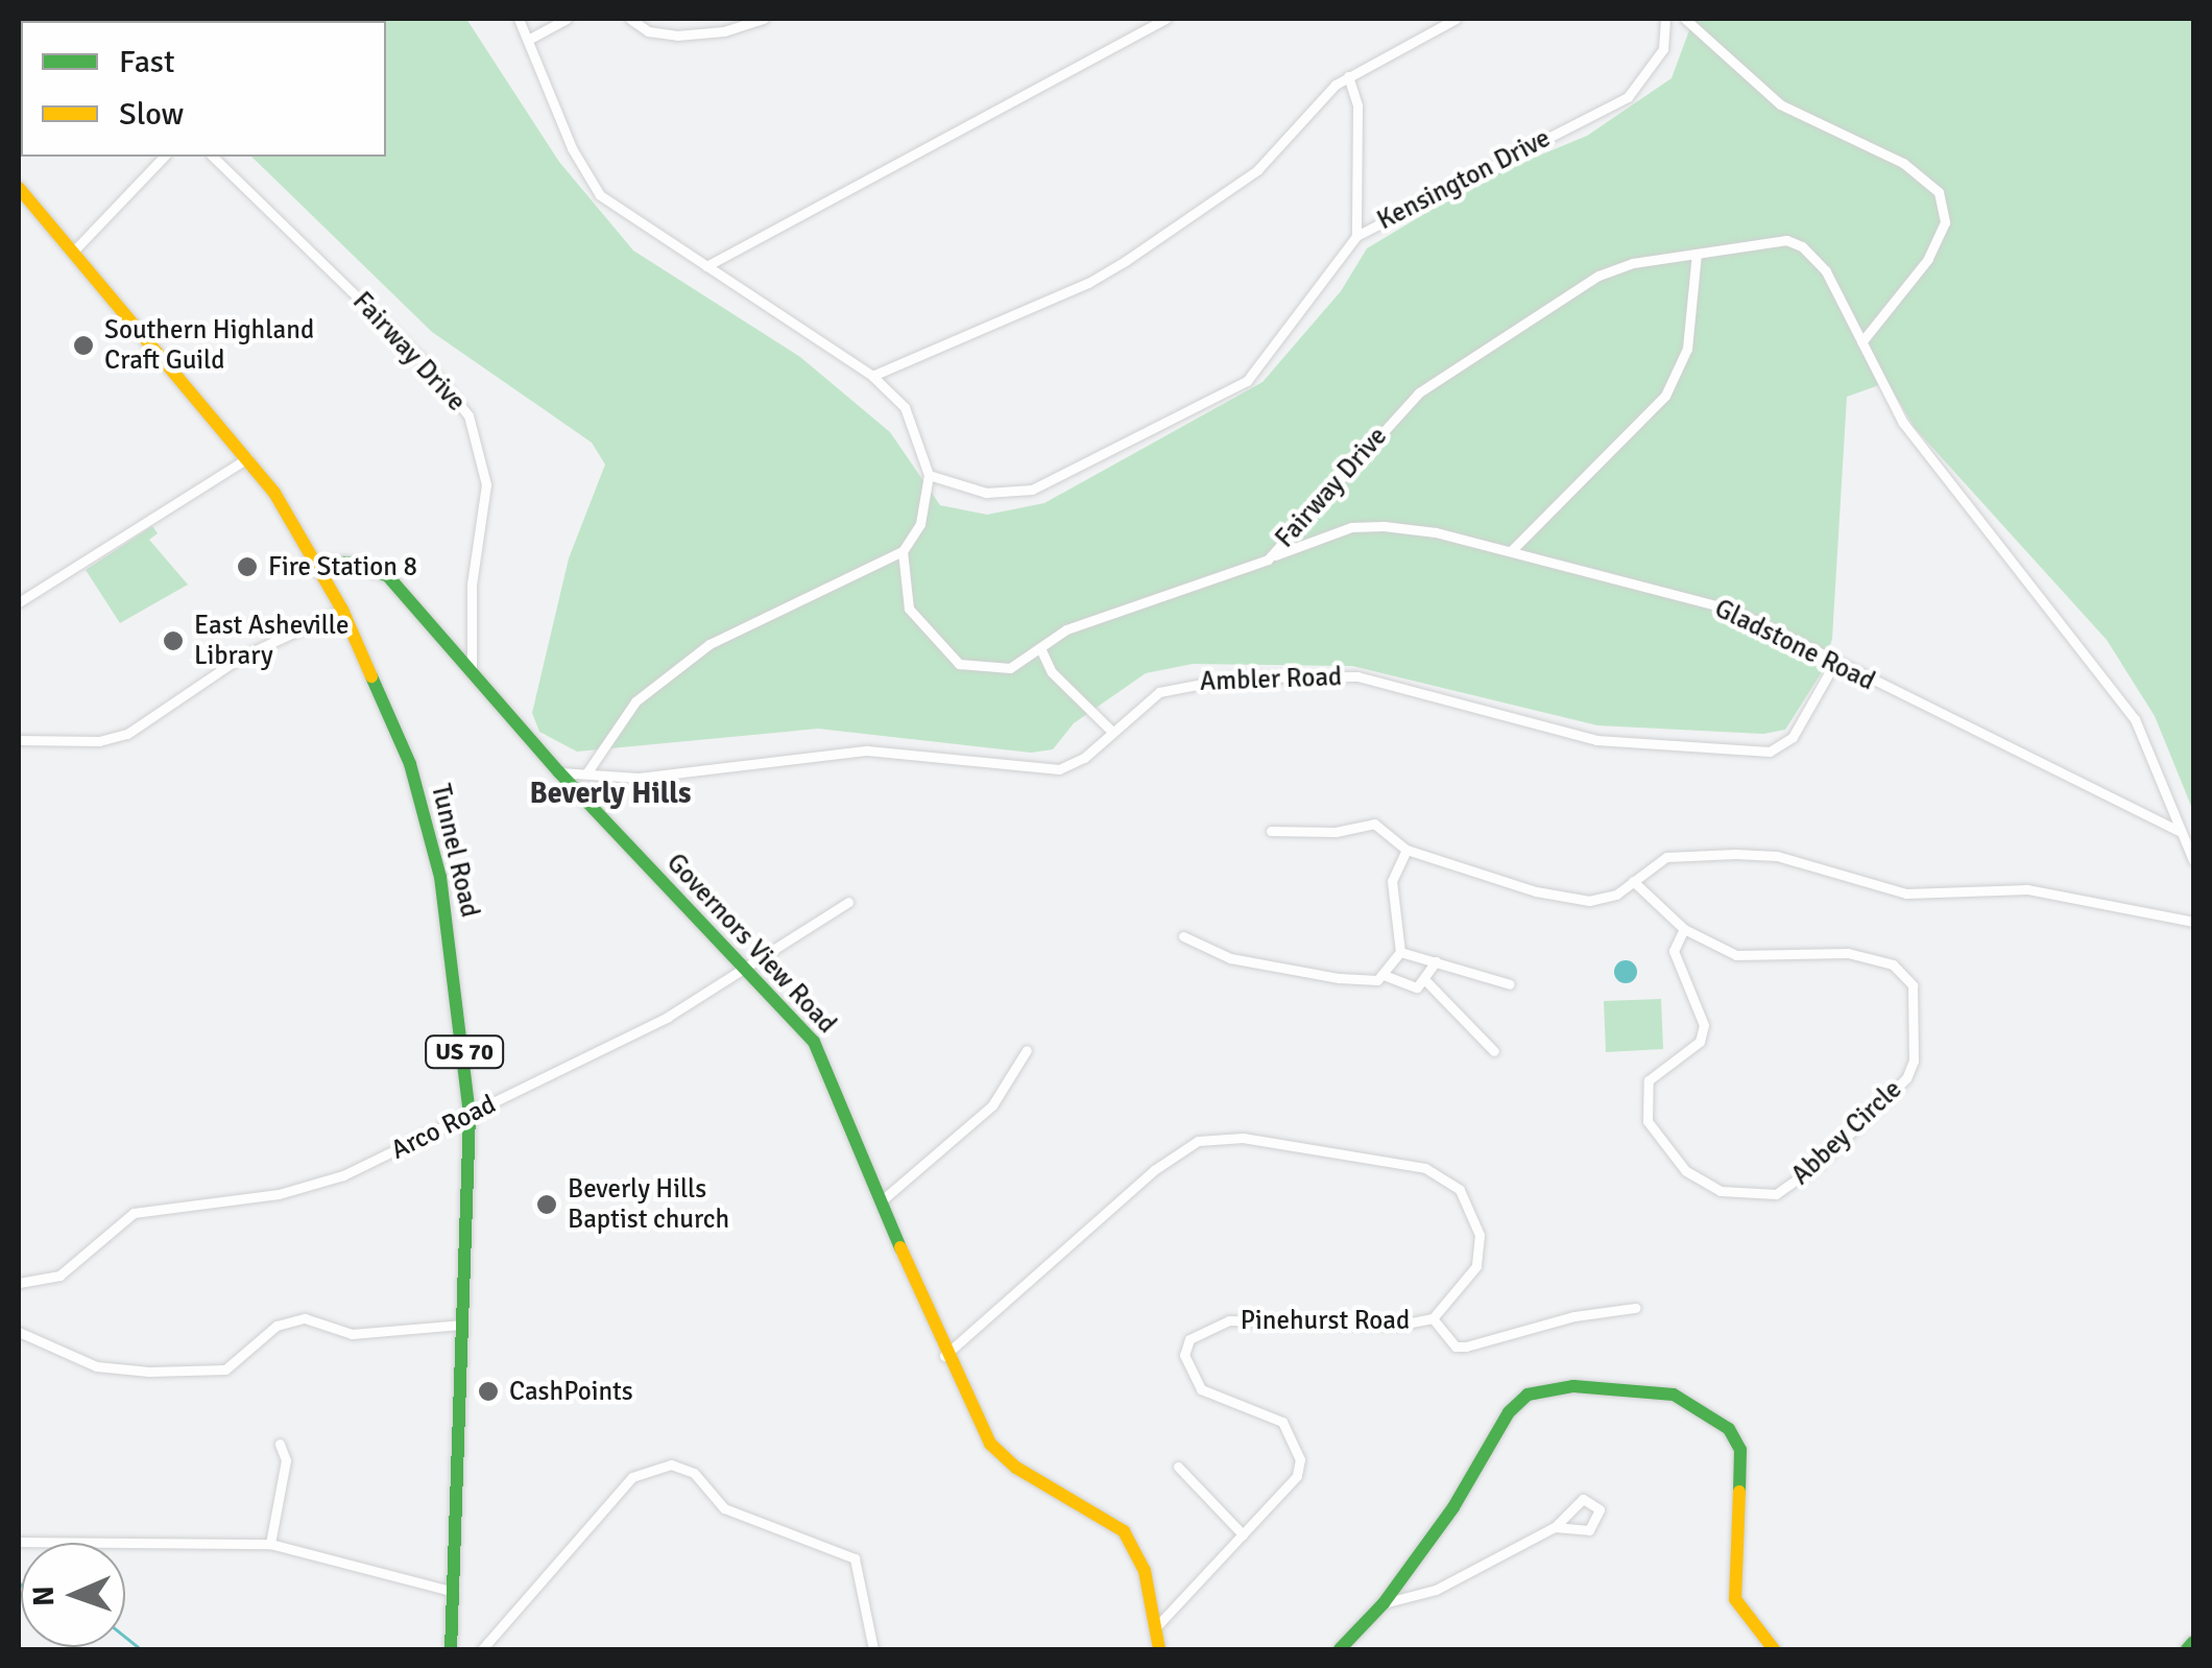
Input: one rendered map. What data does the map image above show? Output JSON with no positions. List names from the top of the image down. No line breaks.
{"streets":{"street":["Kensington Drive","Fairway Drive","Gladstone Road","Ambler Road","Tunnel Road","Governors View Road","US 70","Arco Road","Abbey Circle","Pinehurst Road"]},"crossings":[["Fairway Drive","Gladstone Road"],["Fairway Drive","Governors View Road"],["Gladstone Road","Ambler Road"],["Ambler Road","Governors View Road"],["Tunnel Road","Governors View Road"],["Tunnel Road","Arco Road"],["Governors View Road","Arco Road"],["Governors View Road","Pinehurst Road"]],"districts":["Beverly Hills"],"places":["Southern Highland Craft Guild","Fire Station 8","East Asheville Library","Beverly Hills Baptist church","CashPoints"],"legend":["Fast","Slow"],"north":"left"}
